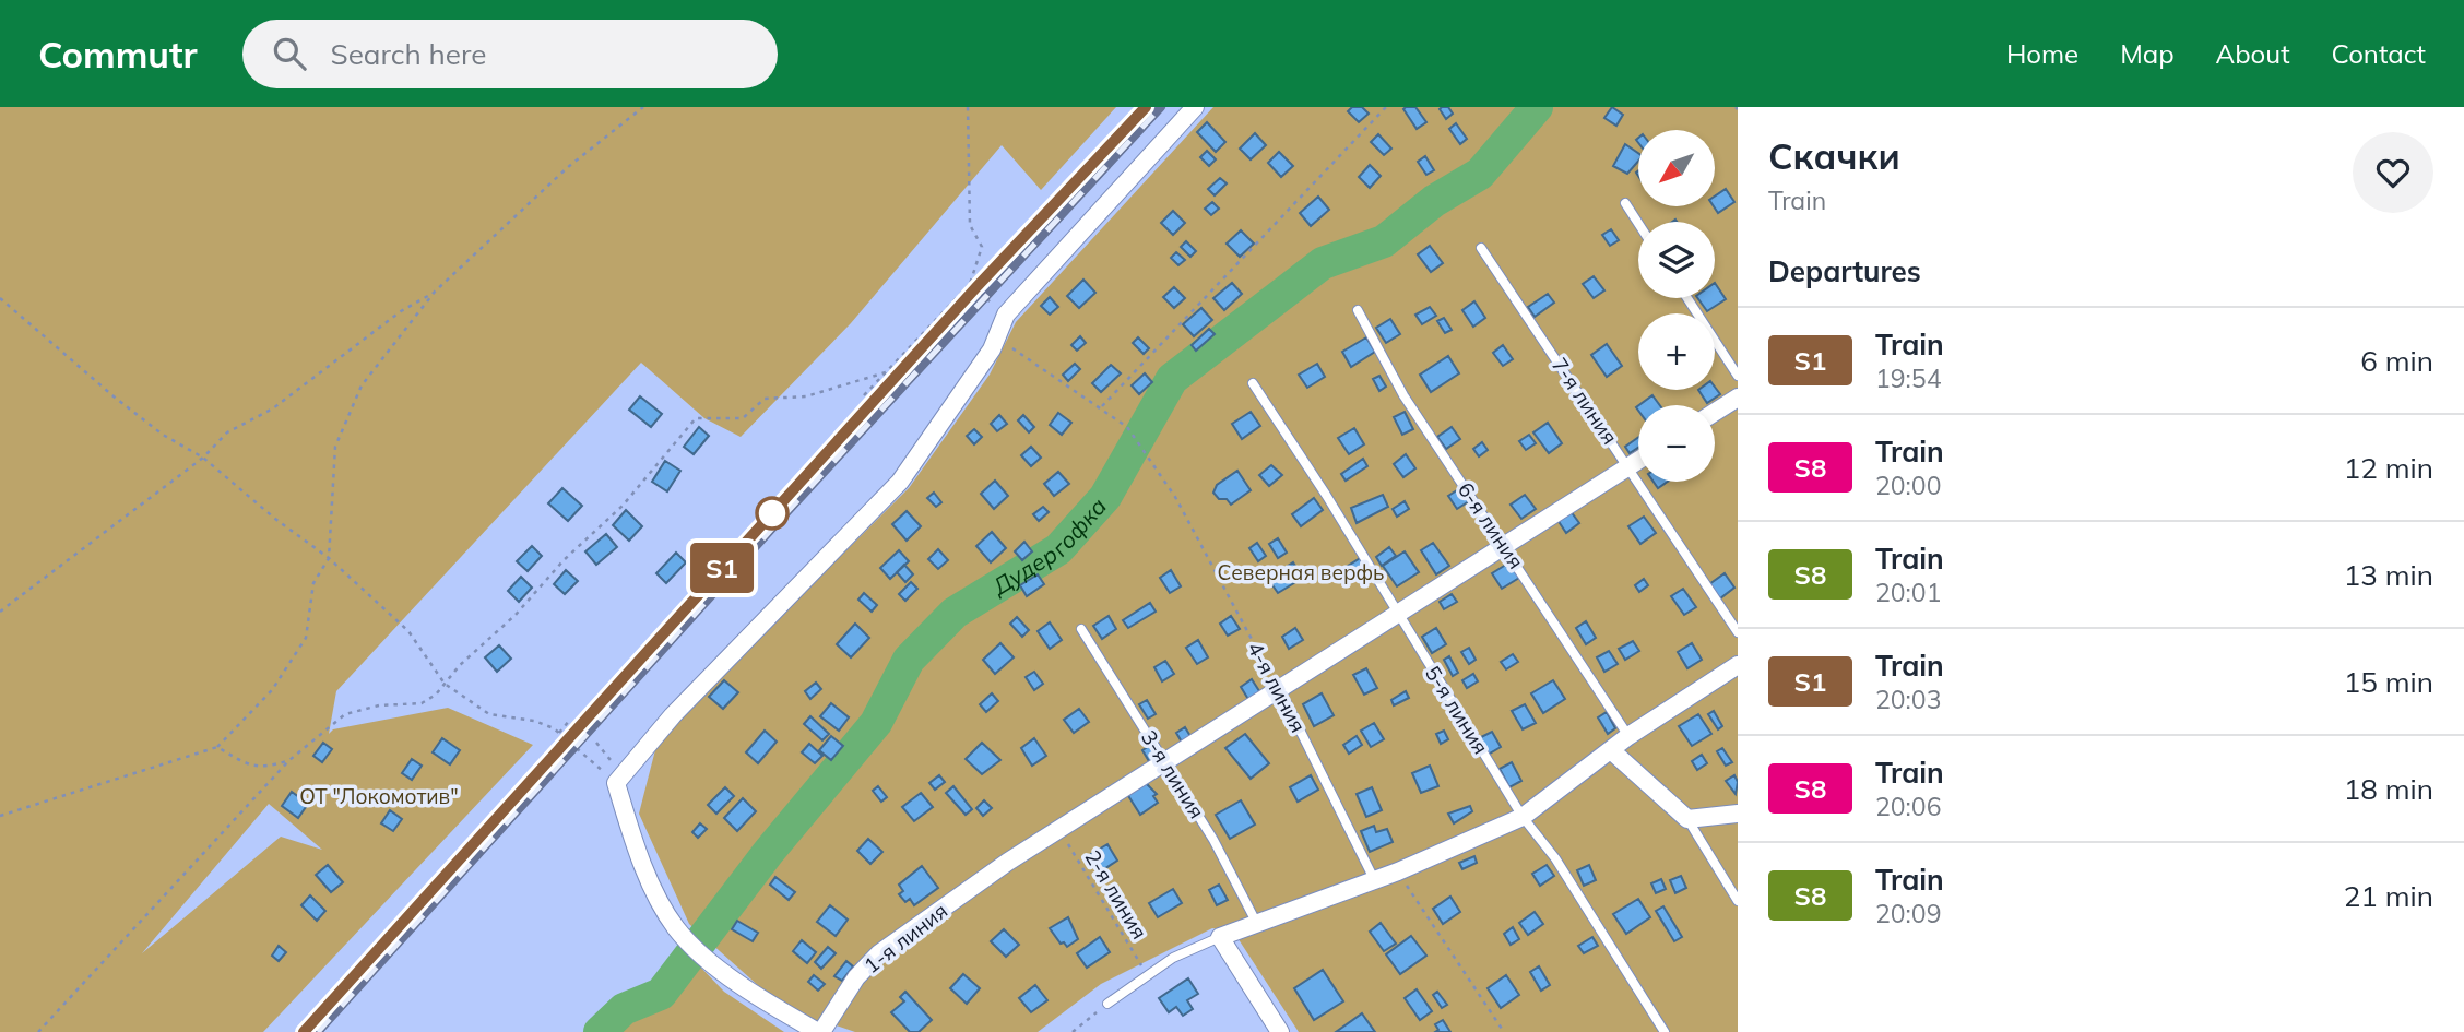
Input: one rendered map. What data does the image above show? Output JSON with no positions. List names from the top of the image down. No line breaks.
{"streets":{"street":["1-я линия"],"lane":["7-я линия","6-я линия","4-я линия","5-я линия","3-я линия"],"path":["2-я линия"]},"crossings":[["7-я линия","1-я линия"],["6-я линия","1-я линия"],["4-я линия","1-я линия"],["5-я линия","1-я линия"],["3-я линия","1-я линия"],["2-я линия","1-я линия"]],"water":["Дудергофка"],"parks":["Северная верфь","ОТ \"Локомотив\""],"north":"bottom left","page":{"header":"Commutr","search":"Search here","nav":["Home","Map","About","Contact"],"on_map":"S1","heading":[["Скачки","Train"],"Departures"],"map_buttons":["+","−"],"list":[{"mark":"S1","name":"Train","note":"19:54","value":"6 min"},{"mark":"S8","name":"Train","note":"20:00","value":"12 min"},{"mark":"S8","name":"Train","note":"20:01","value":"13 min"},{"mark":"S1","name":"Train","note":"20:03","value":"15 min"},{"mark":"S8","name":"Train","note":"20:06","value":"18 min"},{"mark":"S8","name":"Train","note":"20:09","value":"21 min"}]}}
